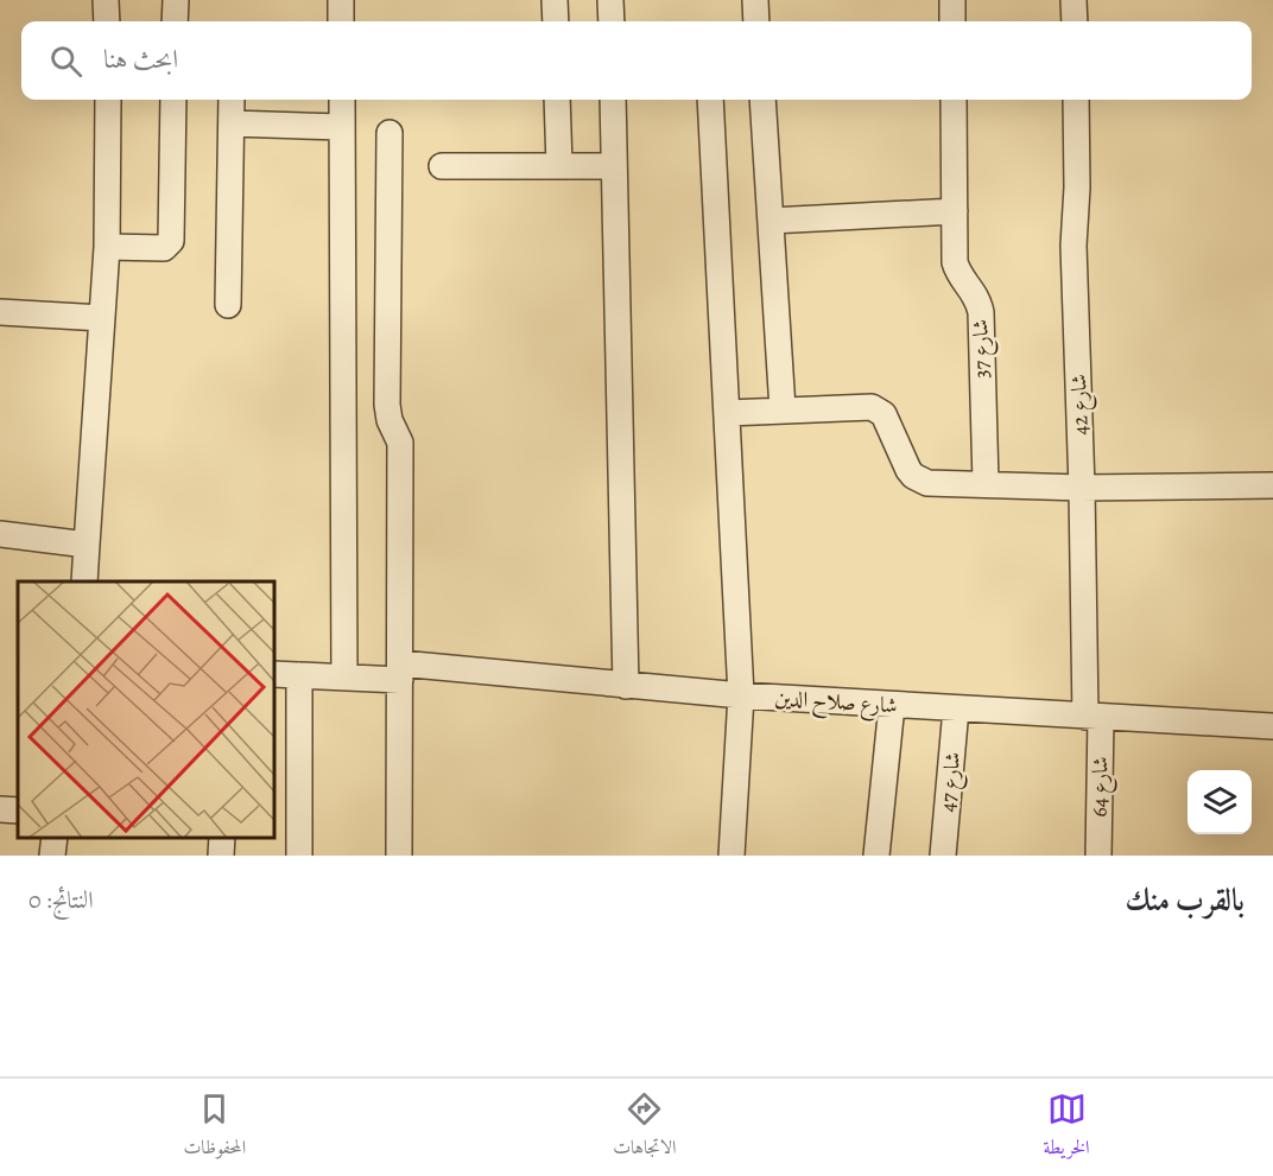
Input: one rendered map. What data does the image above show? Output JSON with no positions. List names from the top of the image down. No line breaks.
{"streets":{"street":["شارع 37","شارع 42","شارع صلاح الدين","شارع 47","شارع 64"]},"crossings":[["شارع 42","شارع صلاح الدين"],["شارع 42","شارع 64"],["شارع صلاح الدين","شارع 47"],["شارع صلاح الدين","شارع 64"]],"page":{"search":"ابحث هنا","heading":["بالقرب منك","النتائج: 0"],"nav":["الخريطة","الاتجاهات","المحفوظات"]}}
